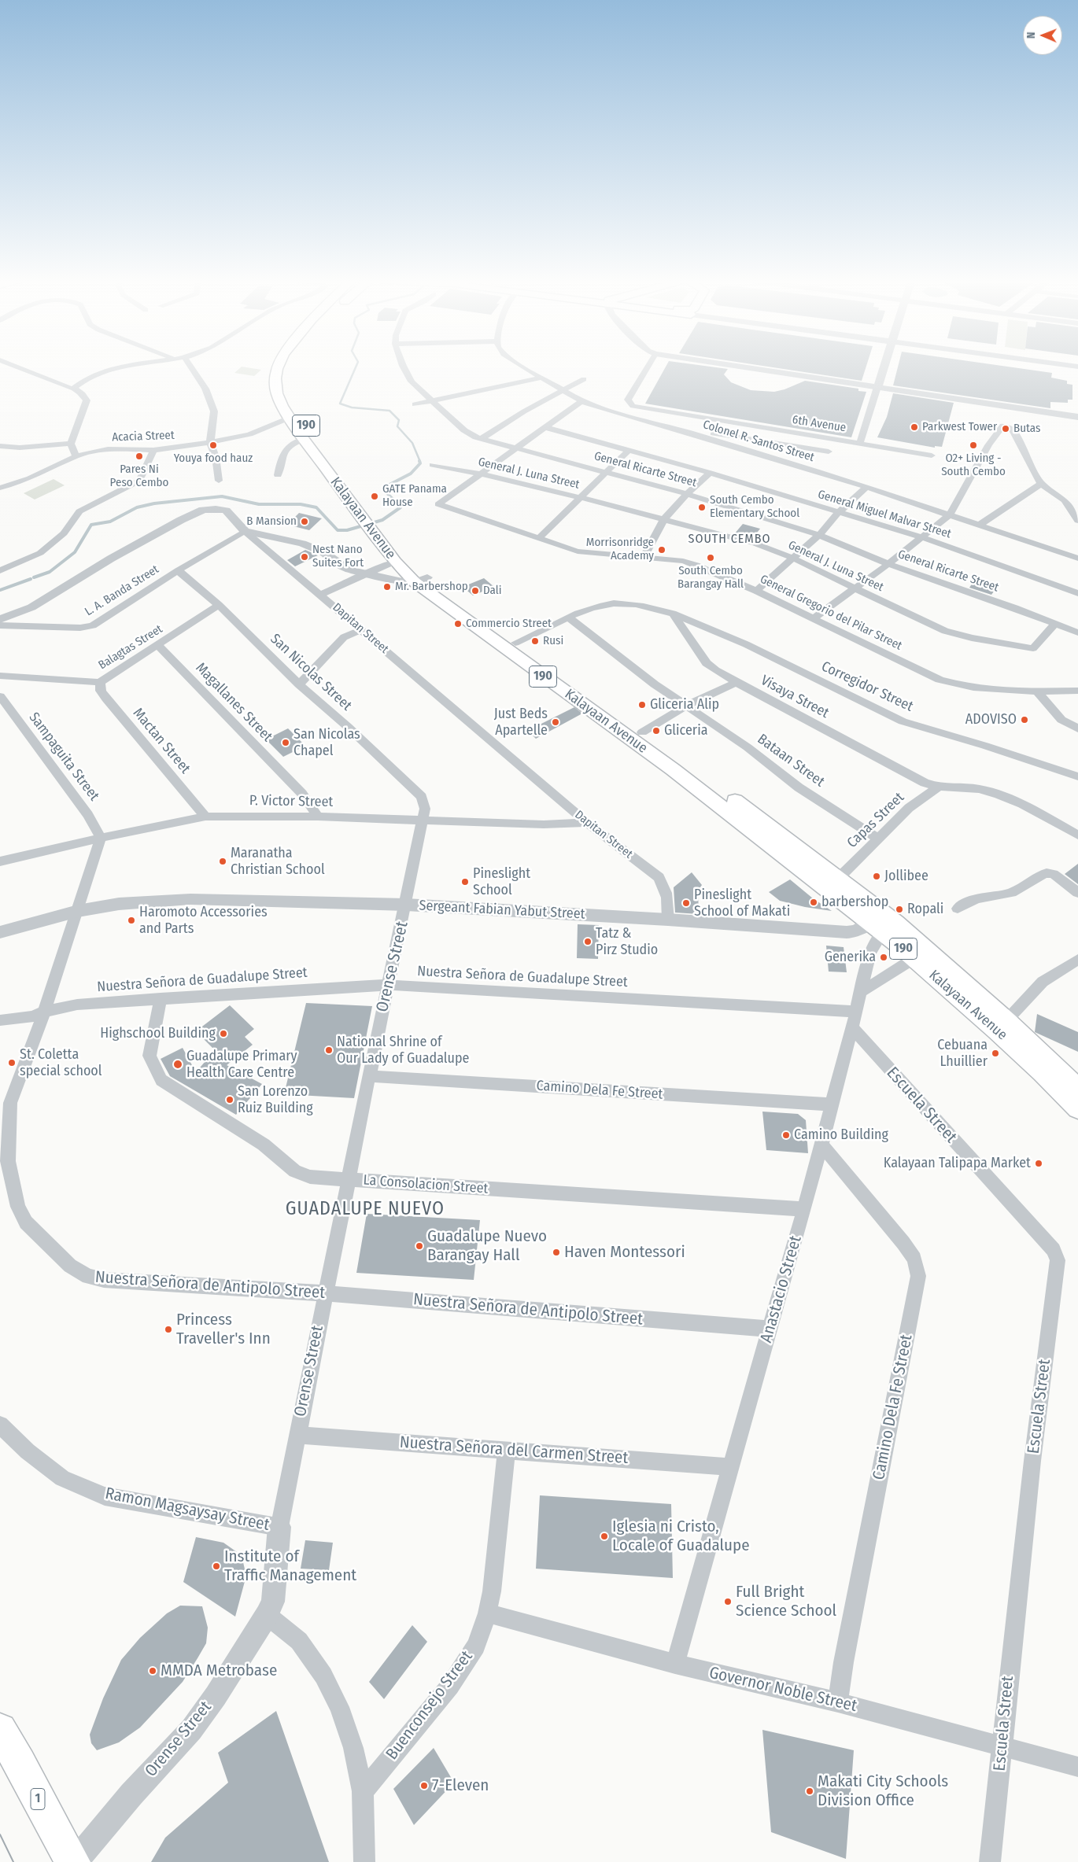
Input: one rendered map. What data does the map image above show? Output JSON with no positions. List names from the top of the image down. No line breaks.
{"streets":{"highway":["1"],"main road":["190","Kalayaan Avenue"],"street":["6th Avenue","Acacia Street","Colonel R. Santos Street","General Ricarte Street","General J. Luna Street","General Miguel Malvar Street","L. A. Banda Street","General Gregorio del Pilar Street","Dapitan Street","Balagtas Street","San Nicolas Street","Corregidor Street","Visaya Street","Magallanes Street","Mactan Street","Sampaguita Street","Bataan Street","P. Victor Street","Capas Street","Sergeant Fabian Yabut Street","Orense Street","Nuestra Señora de Guadalupe Street","Camino Dela Fe Street","Escuela Street","La Consolacion Street","Nuestra Señora de Antipolo Street","Anastacio Street","Nuestra Señora del Carmen Street","Ramon Magsaysay Street","Governor Noble Street","Buenconsejo Street"]},"crossings":[["Acacia Street","Kalayaan Avenue"],["General Ricarte Street","General J. Luna Street"],["General J. Luna Street","General Gregorio del Pilar Street"],["Kalayaan Avenue","Capas Street"],["Kalayaan Avenue","Sergeant Fabian Yabut Street"],["Kalayaan Avenue","Anastacio Street"],["L. A. Banda Street","Dapitan Street"],["L. A. Banda Street","San Nicolas Street"],["Dapitan Street","P. Victor Street"],["Dapitan Street","Sergeant Fabian Yabut Street"],["Balagtas Street","San Nicolas Street"],["Balagtas Street","Magallanes Street"],["Balagtas Street","Mactan Street"],["San Nicolas Street","P. Victor Street"],["San Nicolas Street","Orense Street"],["Corregidor Street","Visaya Street"],["Visaya Street","Capas Street"],["Magallanes Street","P. Victor Street"],["Mactan Street","P. Victor Street"],["Sampaguita Street","P. Victor Street"],["Sampaguita Street","Nuestra Señora de Antipolo Street"],["Bataan Street","Capas Street"],["P. Victor Street","Orense Street"],["P. Victor Street","Nuestra Señora de Antipolo Street"],["Sergeant Fabian Yabut Street","Orense Street"],["Sergeant Fabian Yabut Street","Nuestra Señora de Antipolo Street"],["Sergeant Fabian Yabut Street","Anastacio Street"],["Orense Street","Nuestra Señora de Guadalupe Street"],["Orense Street","Camino Dela Fe Street"],["Orense Street","La Consolacion Street"],["Orense Street","Nuestra Señora de Antipolo Street"],["Orense Street","Nuestra Señora del Carmen Street"],["Orense Street","Ramon Magsaysay Street"],["Orense Street","1"],["Nuestra Señora de Guadalupe Street","Escuela Street"],["Nuestra Señora de Guadalupe Street","La Consolacion Street"],["Nuestra Señora de Guadalupe Street","Nuestra Señora de Antipolo Street"],["Nuestra Señora de Guadalupe Street","Anastacio Street"],["Camino Dela Fe Street","Anastacio Street"],["Camino Dela Fe Street","Governor Noble Street"],["Escuela Street","Anastacio Street"],["Escuela Street","Governor Noble Street"],["La Consolacion Street","Anastacio Street"],["Nuestra Señora de Antipolo Street","Anastacio Street"],["Anastacio Street","Nuestra Señora del Carmen Street"],["Anastacio Street","Governor Noble Street"],["Nuestra Señora del Carmen Street","Buenconsejo Street"],["Governor Noble Street","Buenconsejo Street"]],"districts":["SOUTH CEMBO","GUADALUPE NUEVO"],"places":["Parkwest Tower","Butas","Youya food hauz","O2+ Living - South Cembo","Pares Ni Peso Cembo","GATE Panama House","South Cembo Elementary School","B Mansion","Morrisonridge Academy","Nest Nano Suites Fort","South Cembo Barangay Hall","Mr. Barbershop","Dali","Commercio Street","Rusi","Gliceria Alip","ADOVISO","Just Beds Apartelle","Gliceria","San Nicolas Chapel","Maranatha Christian School","Jollibee","Pineslight School","barbershop","Pineslight School of Makati","Ropali","Haromoto Accessories and Parts","Tatz & Pirz Studio","Generika","Highschool Building","National Shrine of Our Lady of Guadalupe","Cebuana Lhuillier","St. Coletta special school","Guadalupe Primary Health Care Centre","San Lorenzo Ruiz Building","Camino Building","Kalayaan Talipapa Market","Guadalupe Nuevo Barangay Hall","Haven Montessori","Princess Traveller's Inn","Iglesia ni Cristo, Locale of Guadalupe","Institute of Traffic Management","Full Bright Science School","MMDA Metrobase","7-Eleven","Makati City Schools Division Office"],"north":"left"}
